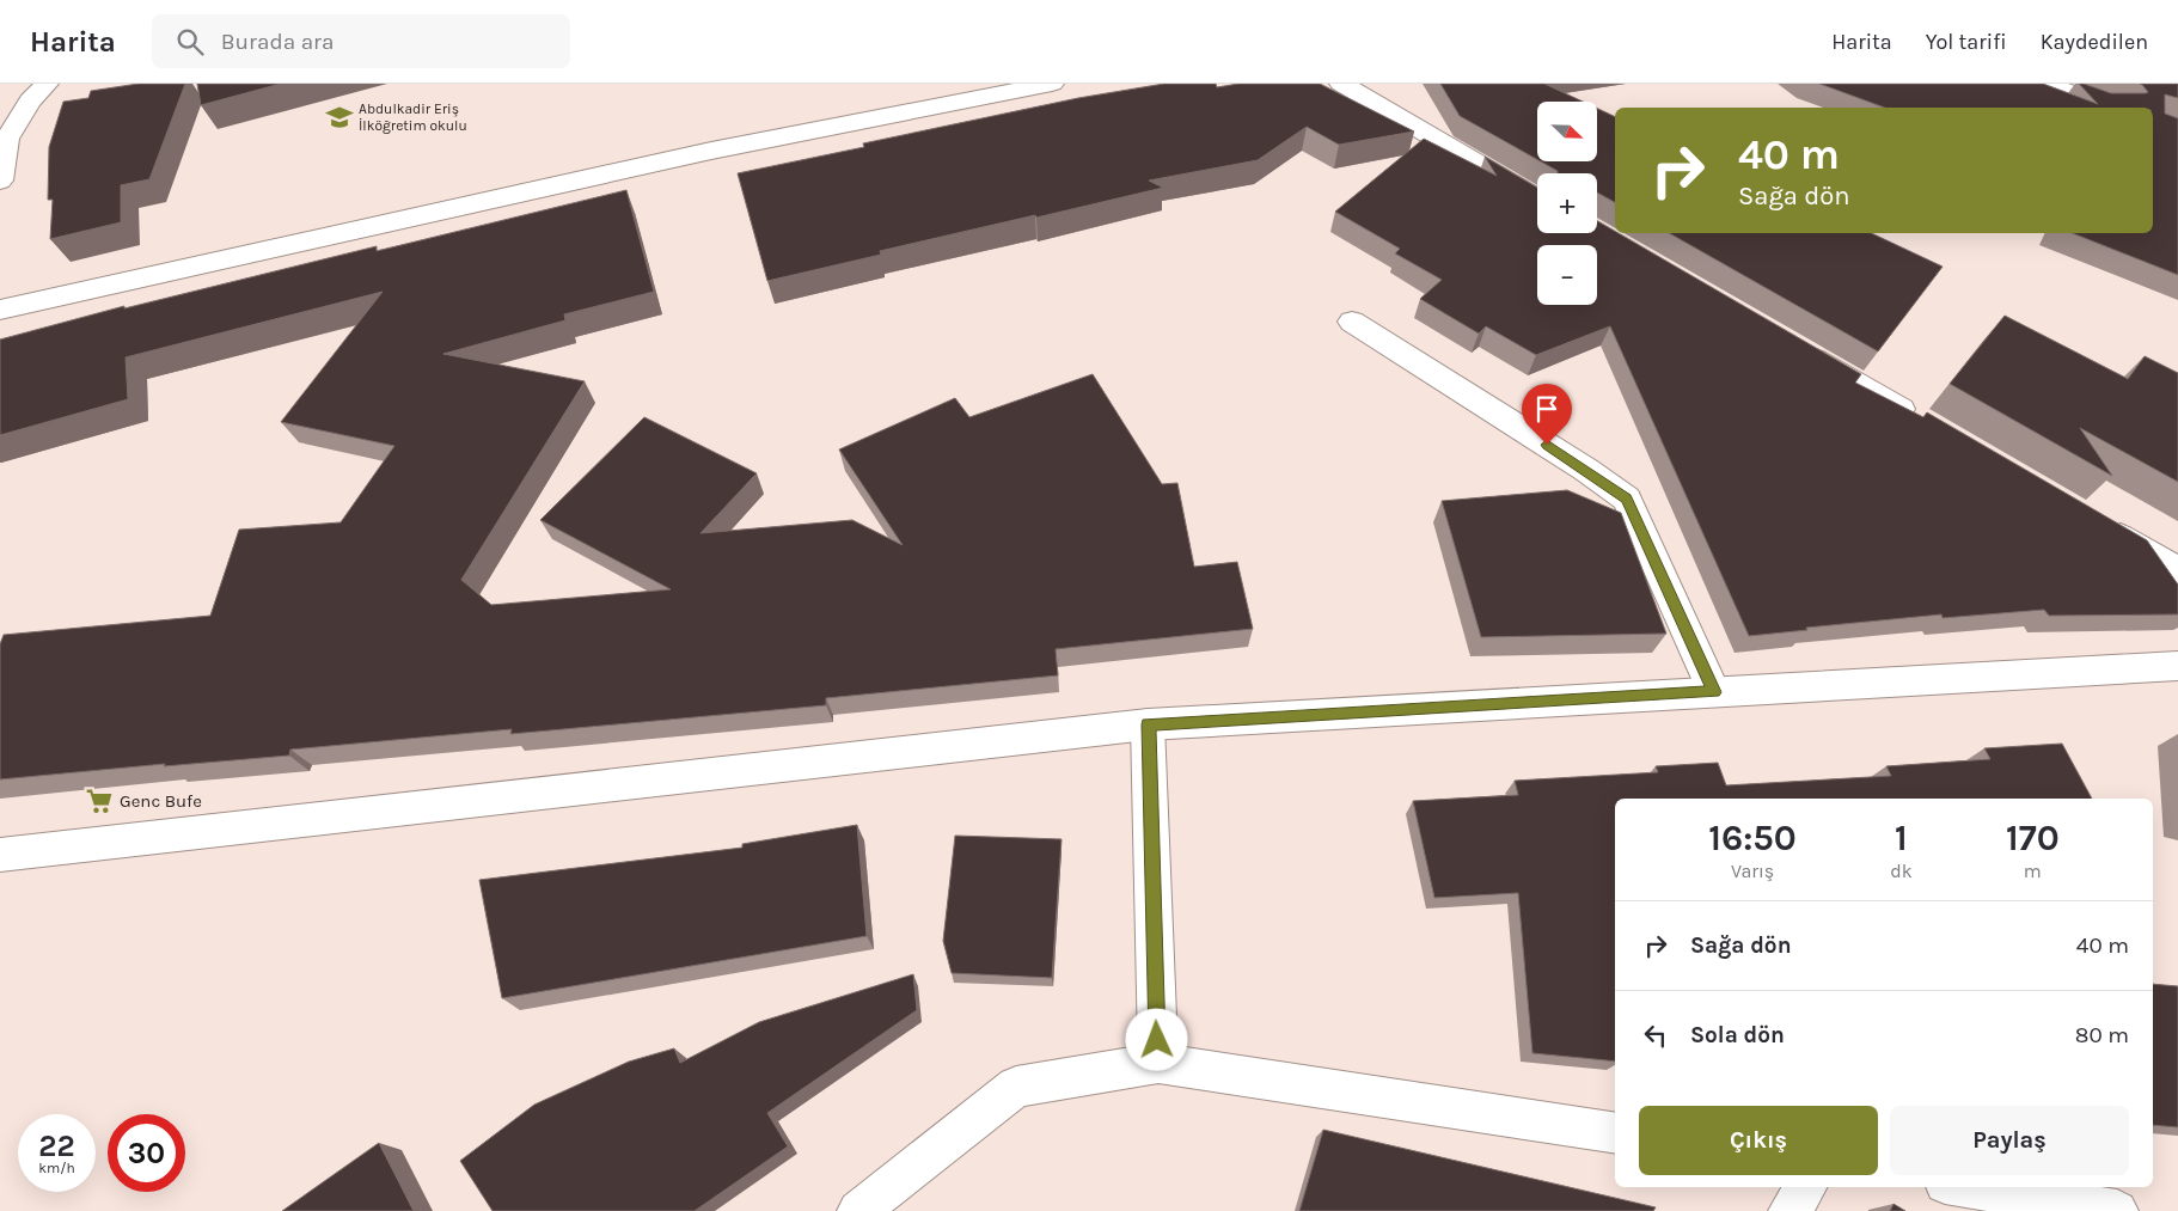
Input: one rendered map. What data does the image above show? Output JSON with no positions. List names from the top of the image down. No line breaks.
{"places":{"school or university":["Abdulkadir Eriş İlköğretim okulu"],"supermarket":["Genc Bufe"]},"north":"bottom right","page":{"header":"Harita","search":"Burada ara","nav":["Harita","Yol tarifi","Kaydedilen"],"map_buttons":["+","−"],"turn":["40 m","Sağa dön"],"eta":["16:50","Varış","1","dk","170","m"],"list":[{"name":"Sağa dön","value":"40 m"},{"name":"Sola dön","value":"80 m"}],"buttons":["Çıkış","Paylaş"],"speed":"22 km/h","limit":"30"}}
